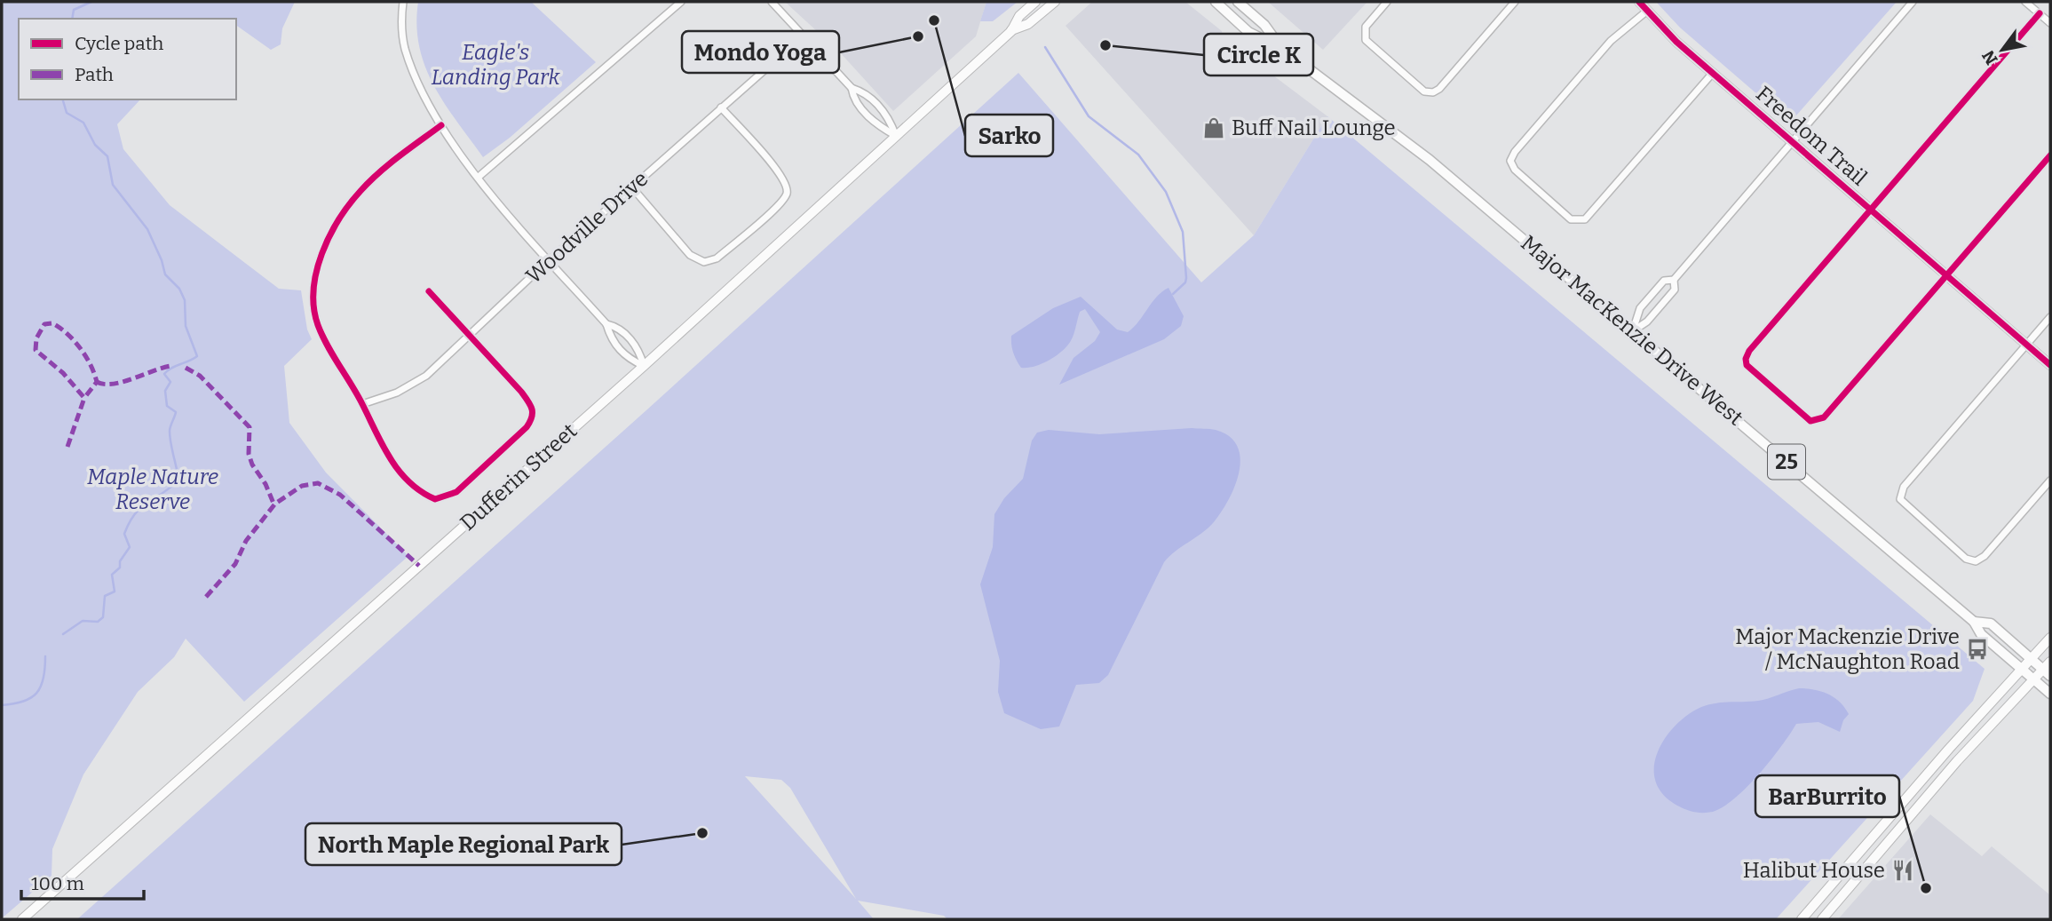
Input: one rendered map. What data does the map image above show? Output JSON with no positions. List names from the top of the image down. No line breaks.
{"streets":{"main road":["Freedom Trail","Major MacKenzie Drive West","25","Dufferin Street"],"street":["Woodville Drive"]},"parks":["Eagle's Landing Park","Maple Nature Reserve"],"places":{"other":["Sarko","Mondo Yoga","Circle K","North Maple Regional Park","BarBurrito"],"shop":["Buff Nail Lounge"],"bus stop":["Major Mackenzie Drive / McNaughton Road"],"restaurant":["Halibut House"]},"legend":["Cycle path","Path"],"scale_bar":"100 m","north":"bottom left"}
